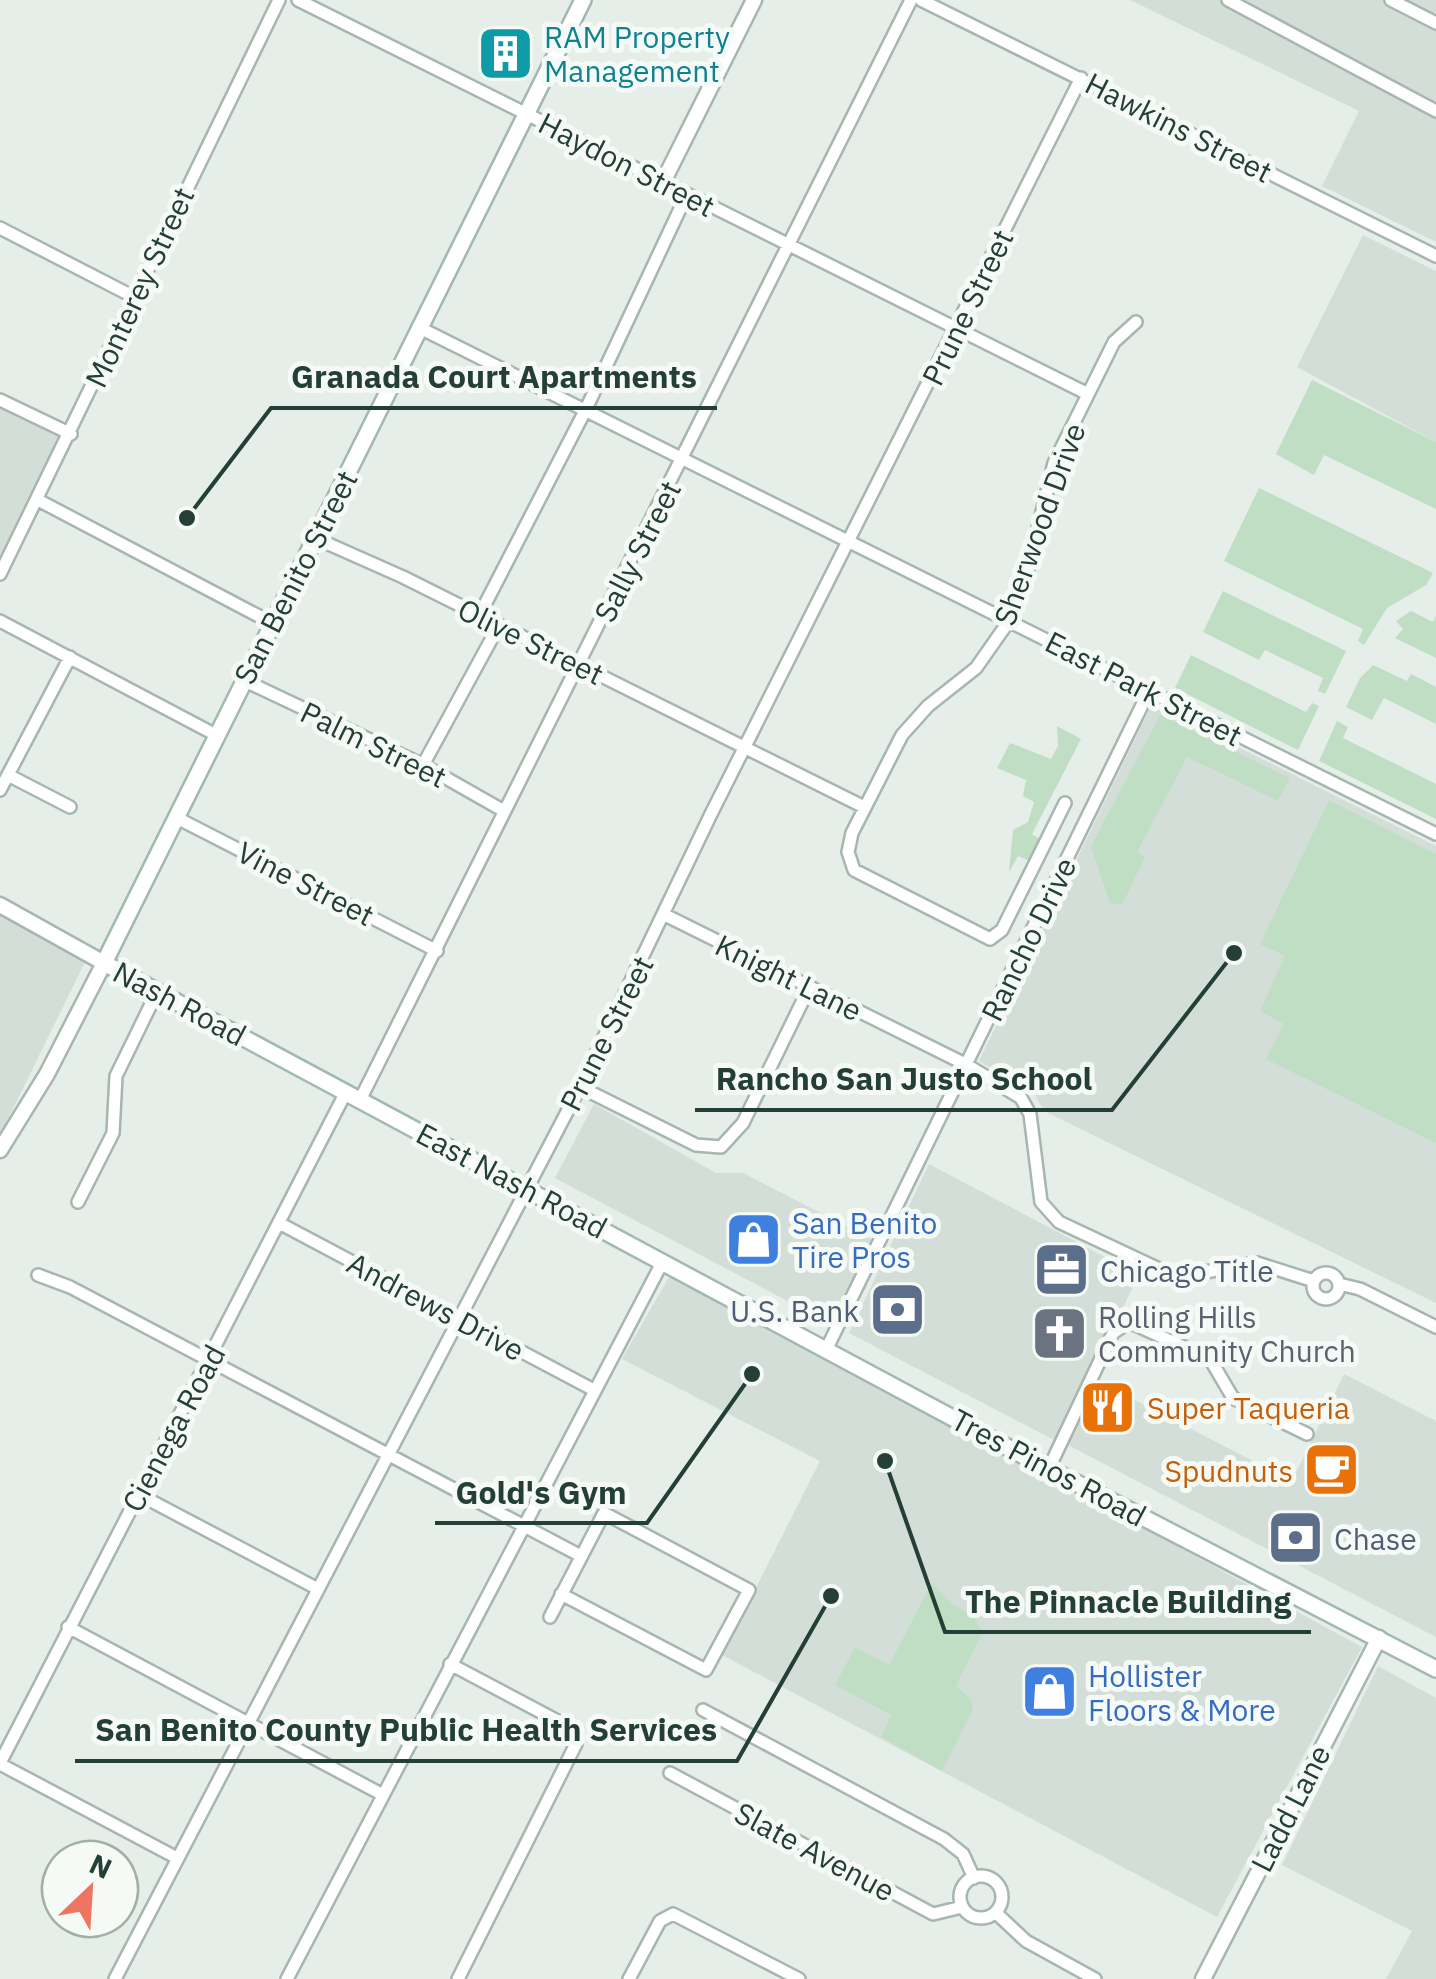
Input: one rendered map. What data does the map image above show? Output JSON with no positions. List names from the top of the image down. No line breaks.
{"streets":{"main road":["San Benito Street","Nash Road","East Nash Road","Tres Pinos Road"],"street":["Hawkins Street","Haydon Street","Monterey Street","Prune Street","Sherwood Drive","Sally Street","Olive Street","East Park Street","Palm Street","Vine Street","Rancho Drive","Knight Lane","Andrews Drive","Cienega Road","Ladd Lane","Slate Avenue"]},"crossings":[["Hawkins Street","Prune Street"],["Haydon Street","Prune Street"],["Haydon Street","Sherwood Drive"],["Haydon Street","Sally Street"],["Haydon Street","San Benito Street"],["Prune Street","Olive Street"],["Prune Street","East Park Street"],["Prune Street","Knight Lane"],["Prune Street","East Nash Road"],["Prune Street","Andrews Drive"],["Sherwood Drive","Olive Street"],["Sherwood Drive","East Park Street"],["Sally Street","Olive Street"],["Sally Street","East Park Street"],["Sally Street","Palm Street"],["Sally Street","Vine Street"],["Sally Street","Nash Road"],["Sally Street","East Nash Road"],["Sally Street","Cienega Road"],["San Benito Street","Olive Street"],["San Benito Street","East Park Street"],["San Benito Street","Palm Street"],["San Benito Street","Vine Street"],["San Benito Street","Nash Road"],["East Park Street","Rancho Drive"],["Rancho Drive","Knight Lane"],["Rancho Drive","Tres Pinos Road"],["Nash Road","East Nash Road"],["Nash Road","Cienega Road"],["East Nash Road","Cienega Road"],["East Nash Road","Tres Pinos Road"],["Andrews Drive","Cienega Road"],["Tres Pinos Road","Ladd Lane"]],"places":{"building":["RAM Property Management"],"other":["Granada Court Apartments","Rancho San Justo School","Gold's Gym","The Pinnacle Building","San Benito County Public Health Services"],"shop":["San Benito Tire Pros","Hollister Floors & More"],"office":["Chicago Title"],"bank":["U.S. Bank","Chase"],"church":["Rolling Hills Community Church"],"restaurant":["Super Taqueria"],"cafe":["Spudnuts"]},"north":"top right"}
